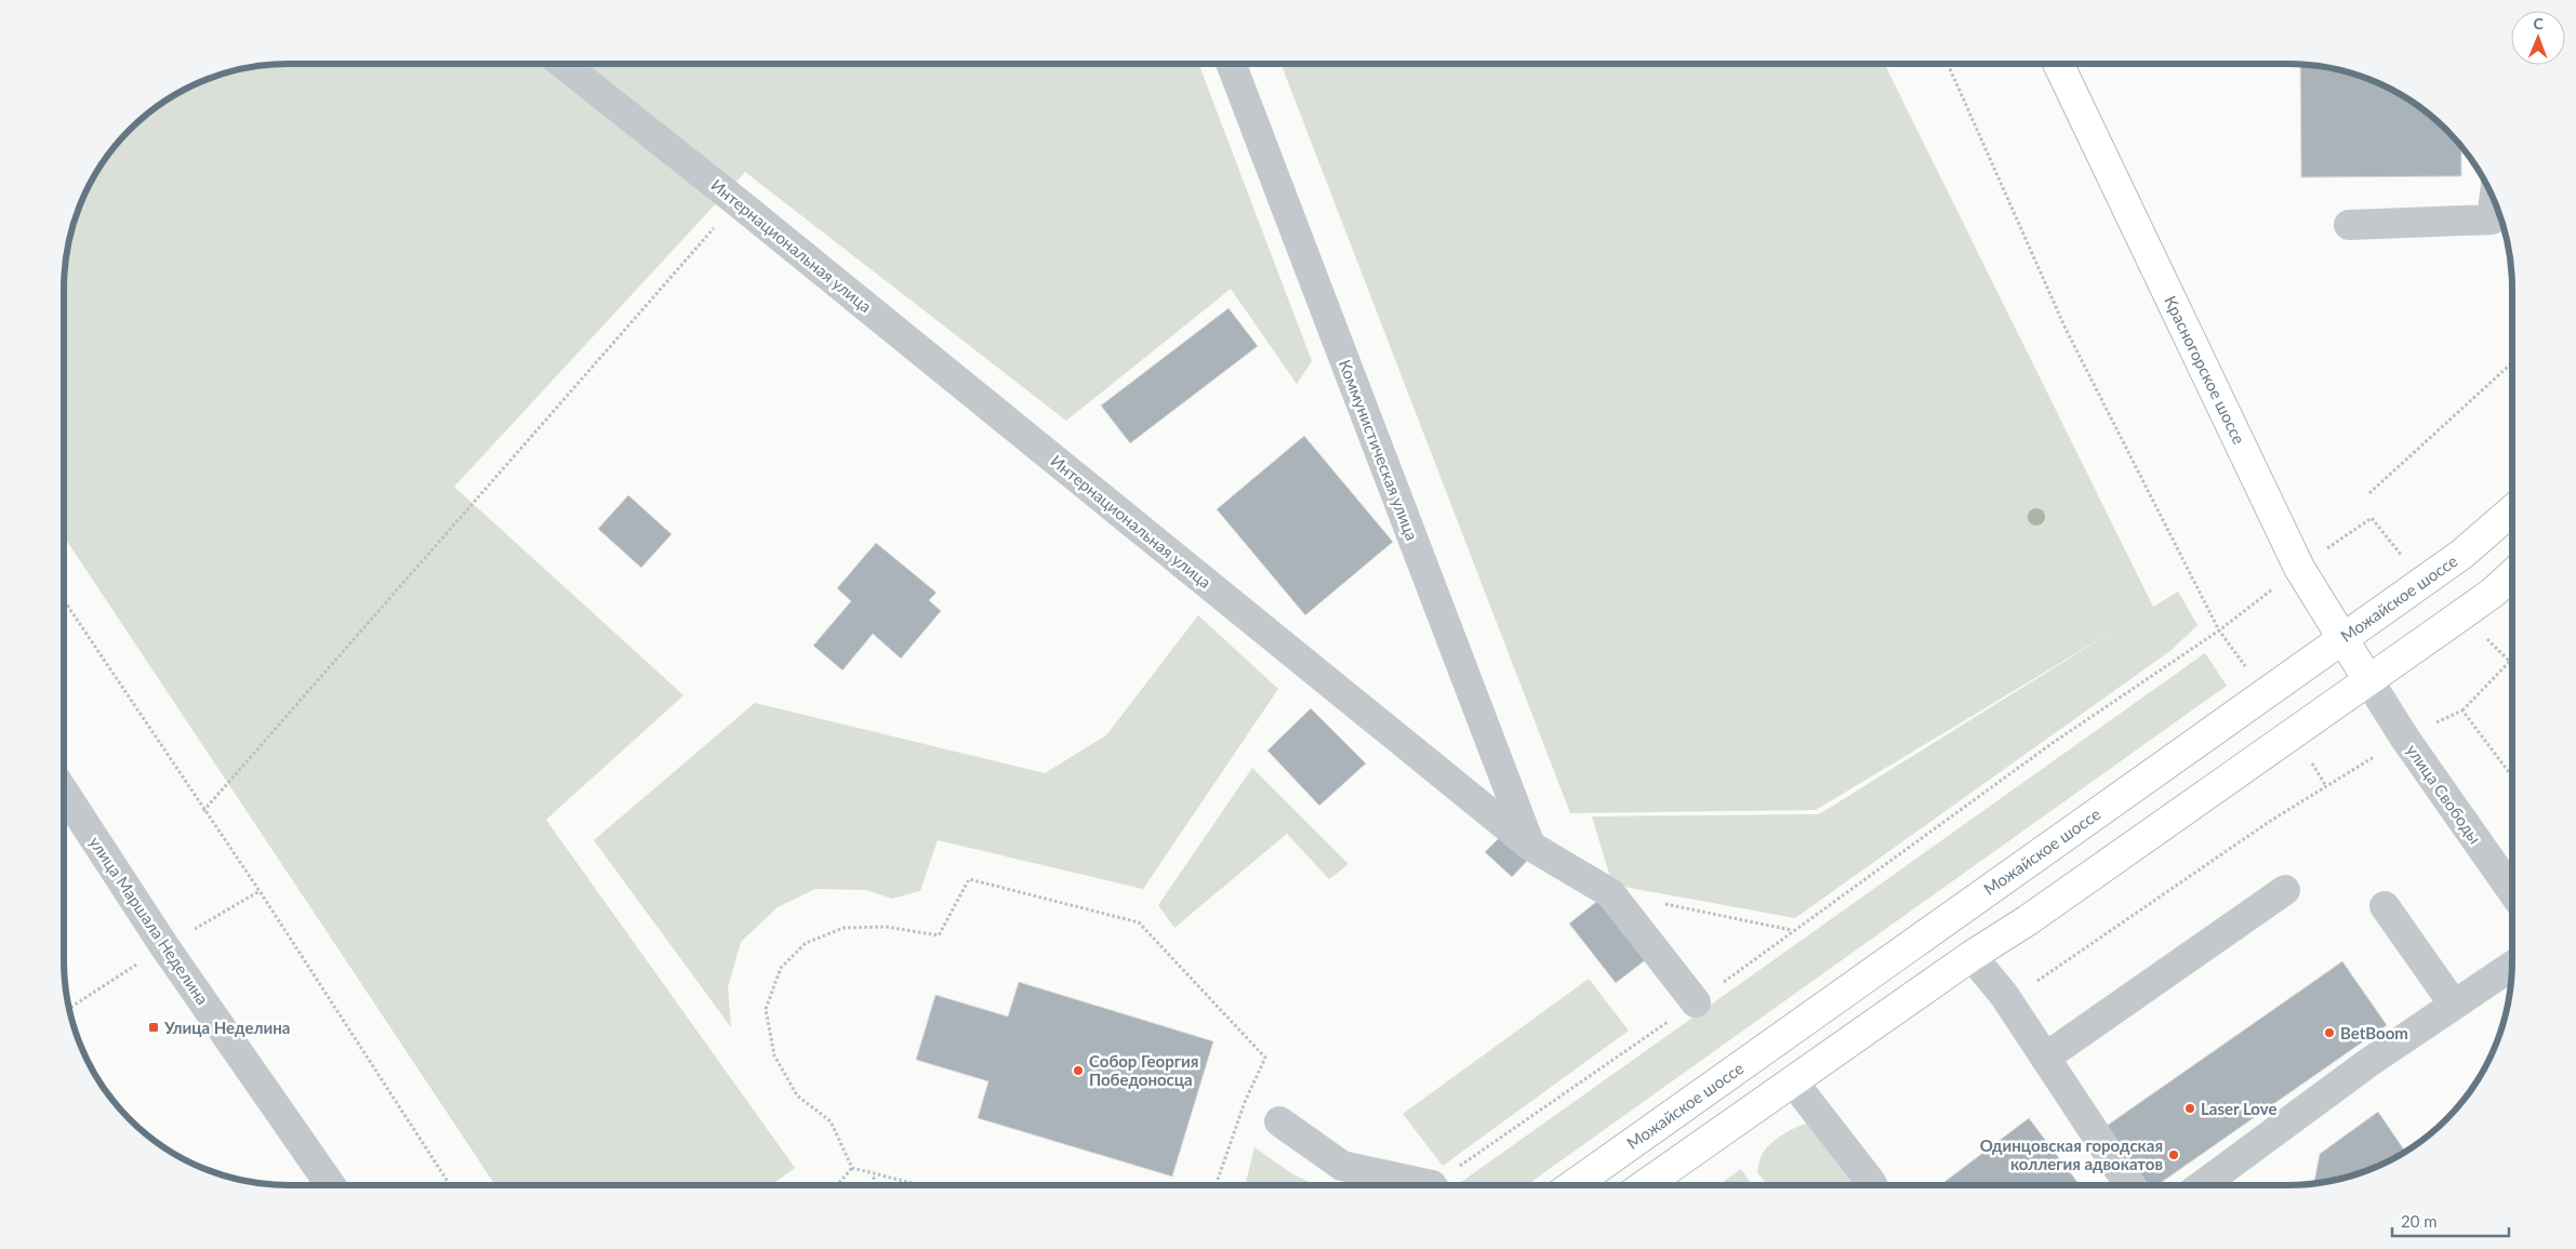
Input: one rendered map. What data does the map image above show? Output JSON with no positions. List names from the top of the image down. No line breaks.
{"streets":{"main road":["Красногорское шоссе","Можайское шоссе"],"street":["Интернациональная улица","Коммунистическая улица","улица Свободы","улица Маршала Неделина"]},"crossings":[["Интернациональная улица","Коммунистическая улица"],["Красногорское шоссе","Можайское шоссе"],["Красногорское шоссе","улица Свободы"]],"places":{"transit":["Улица Неделина"],"other":["BetBoom","Собор Георгия Победоносца","Laser Love","Одинцовская городская коллегия адвокатов"]},"scale_bar":"20 m","north":"top"}
